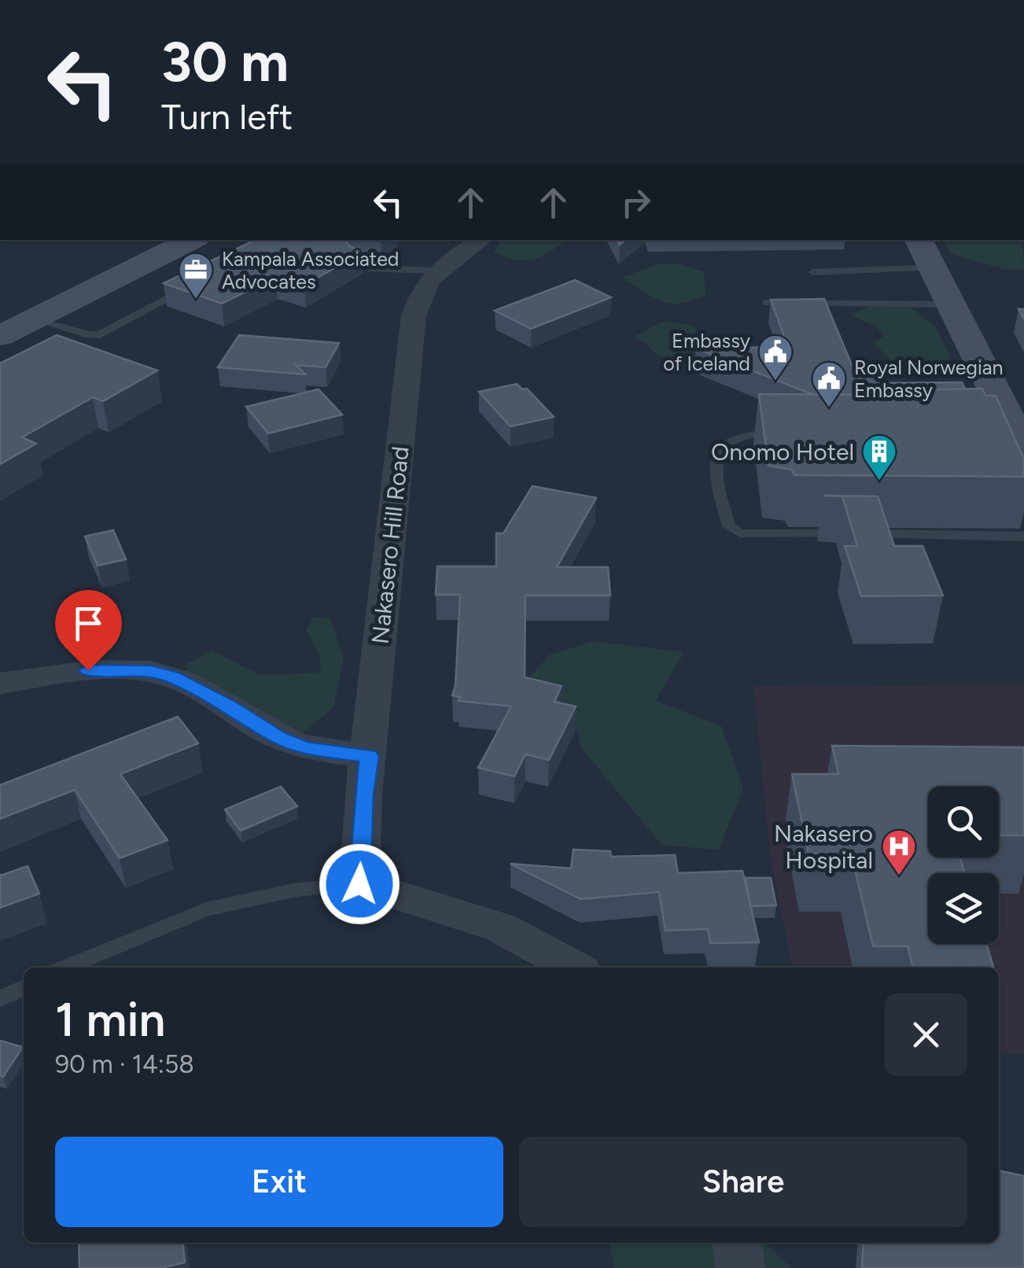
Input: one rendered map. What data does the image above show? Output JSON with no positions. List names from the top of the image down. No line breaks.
{"streets":{"street":["Nakasero Hill Road"]},"places":{"office":["Kampala Associated Advocates"],"public building":["Embassy of Iceland","Royal Norwegian Embassy"],"building":["Onomo Hotel"],"hospital":["Nakasero Hospital"]},"page":{"turn":["30 m","Turn left"],"heading":["1 min","90 m · 14:58"],"buttons":["Exit","Share"]}}
